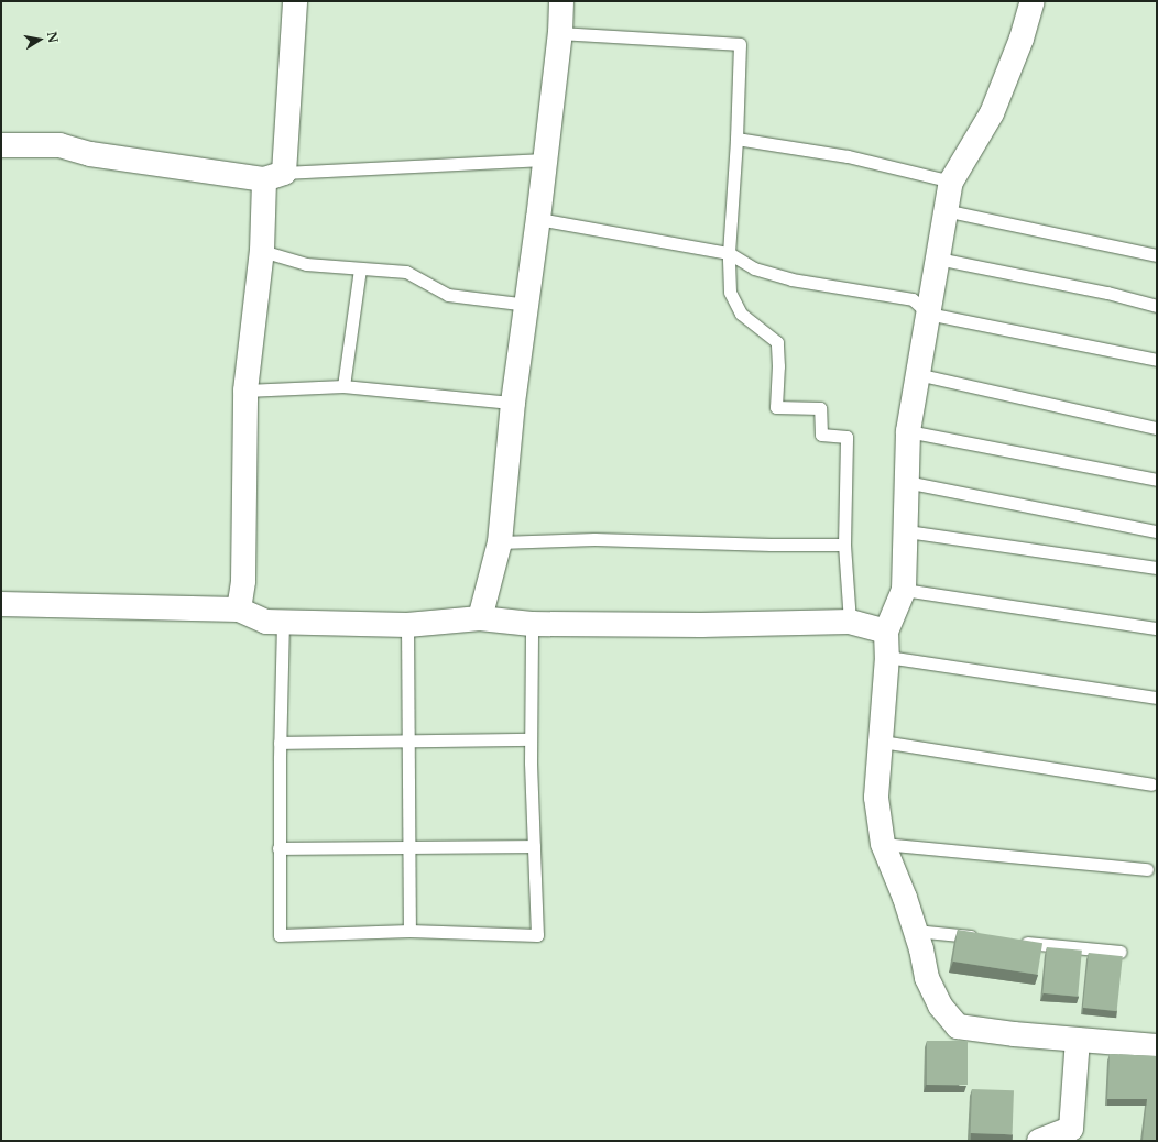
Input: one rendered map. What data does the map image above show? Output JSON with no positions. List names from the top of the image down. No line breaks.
{"north":"right"}
